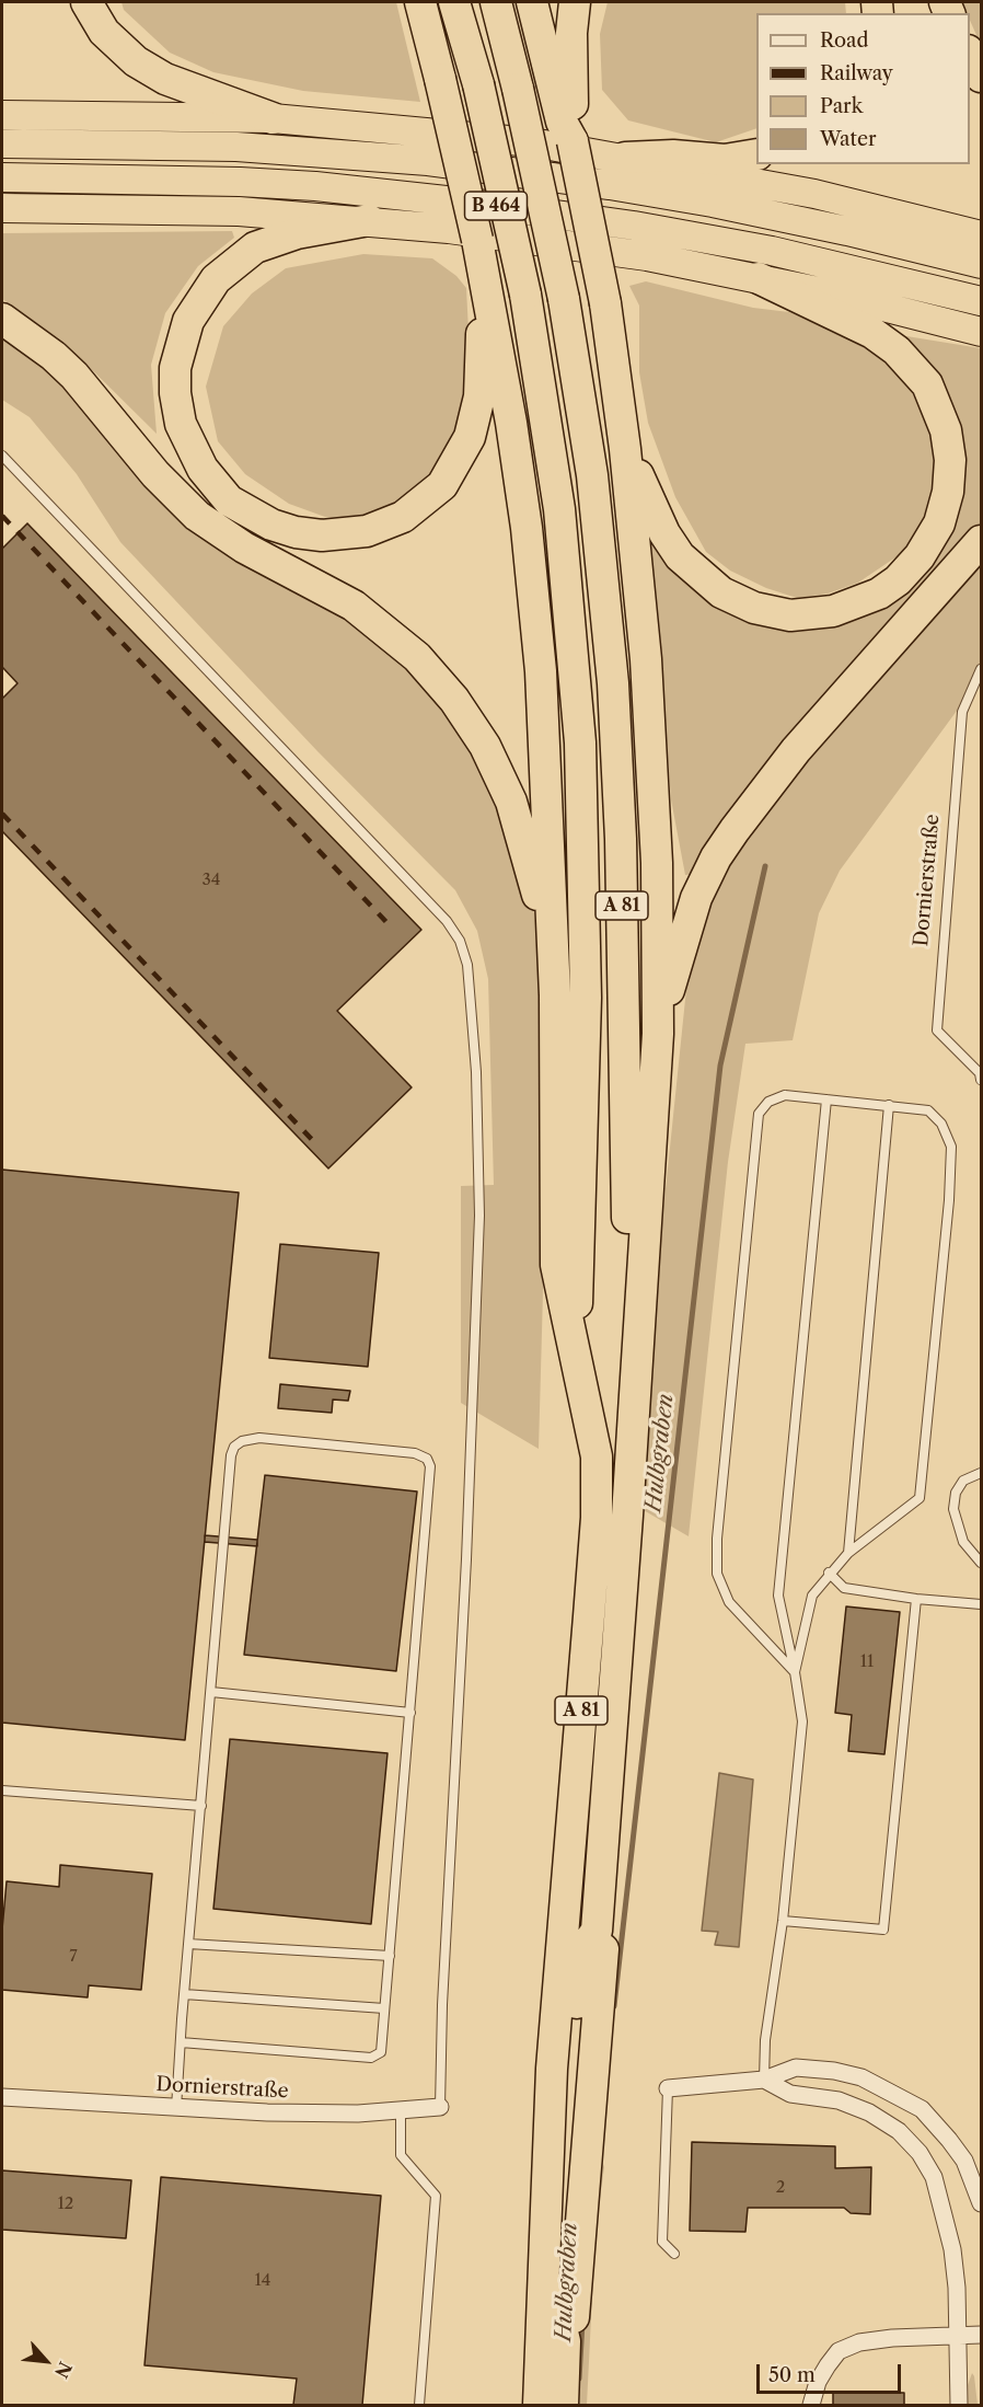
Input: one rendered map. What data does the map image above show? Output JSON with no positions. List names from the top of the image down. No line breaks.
{"streets":{"highway":["B 464","A 81"],"street":["Dornierstraße"]},"water":["Hulbgraben"],"house_numbers":["34","11","7","2","12","14"],"legend":["Road","Railway","Park","Water"],"scale_bar":"50 m","north":"bottom right"}
